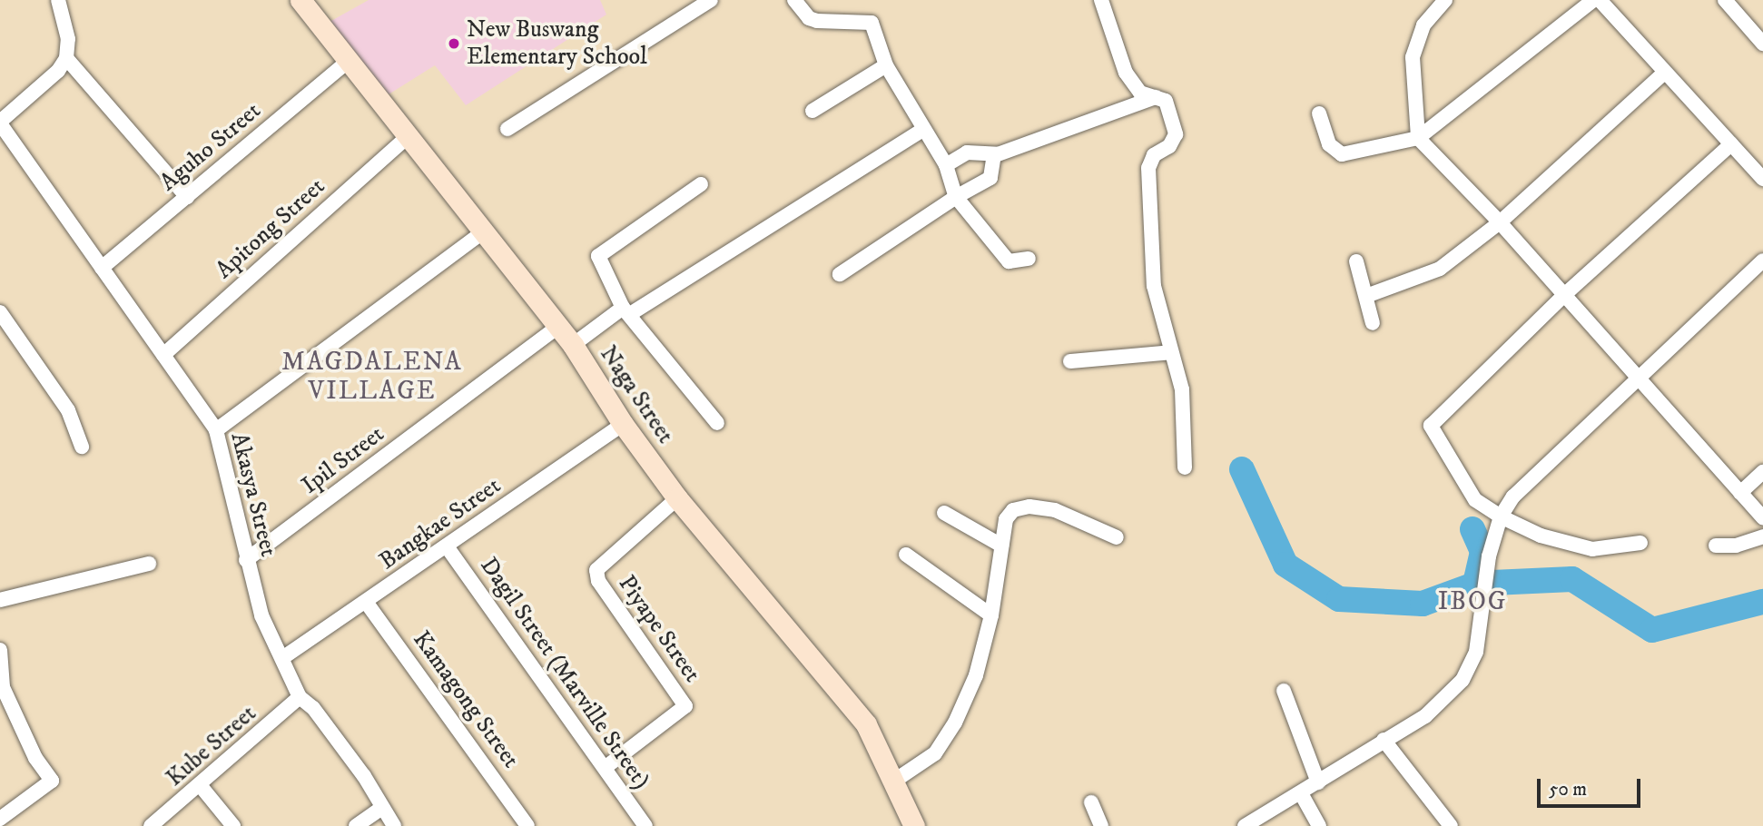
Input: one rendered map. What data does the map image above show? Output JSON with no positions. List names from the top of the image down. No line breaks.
{"streets":{"street":["Aguho Street","Apitong Street","Naga Street","Ipil Street","Akasya Street","Bangkae Street","Piyape Street","Dagil Street (Marville Street)","Kamagong Street","Kube Street"]},"crossings":[["Aguho Street","Naga Street"],["Aguho Street","Akasya Street"],["Apitong Street","Naga Street"],["Apitong Street","Akasya Street"],["Naga Street","Ipil Street"],["Naga Street","Bangkae Street"],["Naga Street","Piyape Street"],["Ipil Street","Akasya Street"],["Akasya Street","Bangkae Street"],["Akasya Street","Kube Street"],["Bangkae Street","Dagil Street (Marville Street)"],["Bangkae Street","Kamagong Street"],["Piyape Street","Dagil Street (Marville Street)"]],"districts":["MAGDALENA VILLAGE","IBOG"],"places":["New Buswang Elementary School"],"scale_bar":"50 m"}
